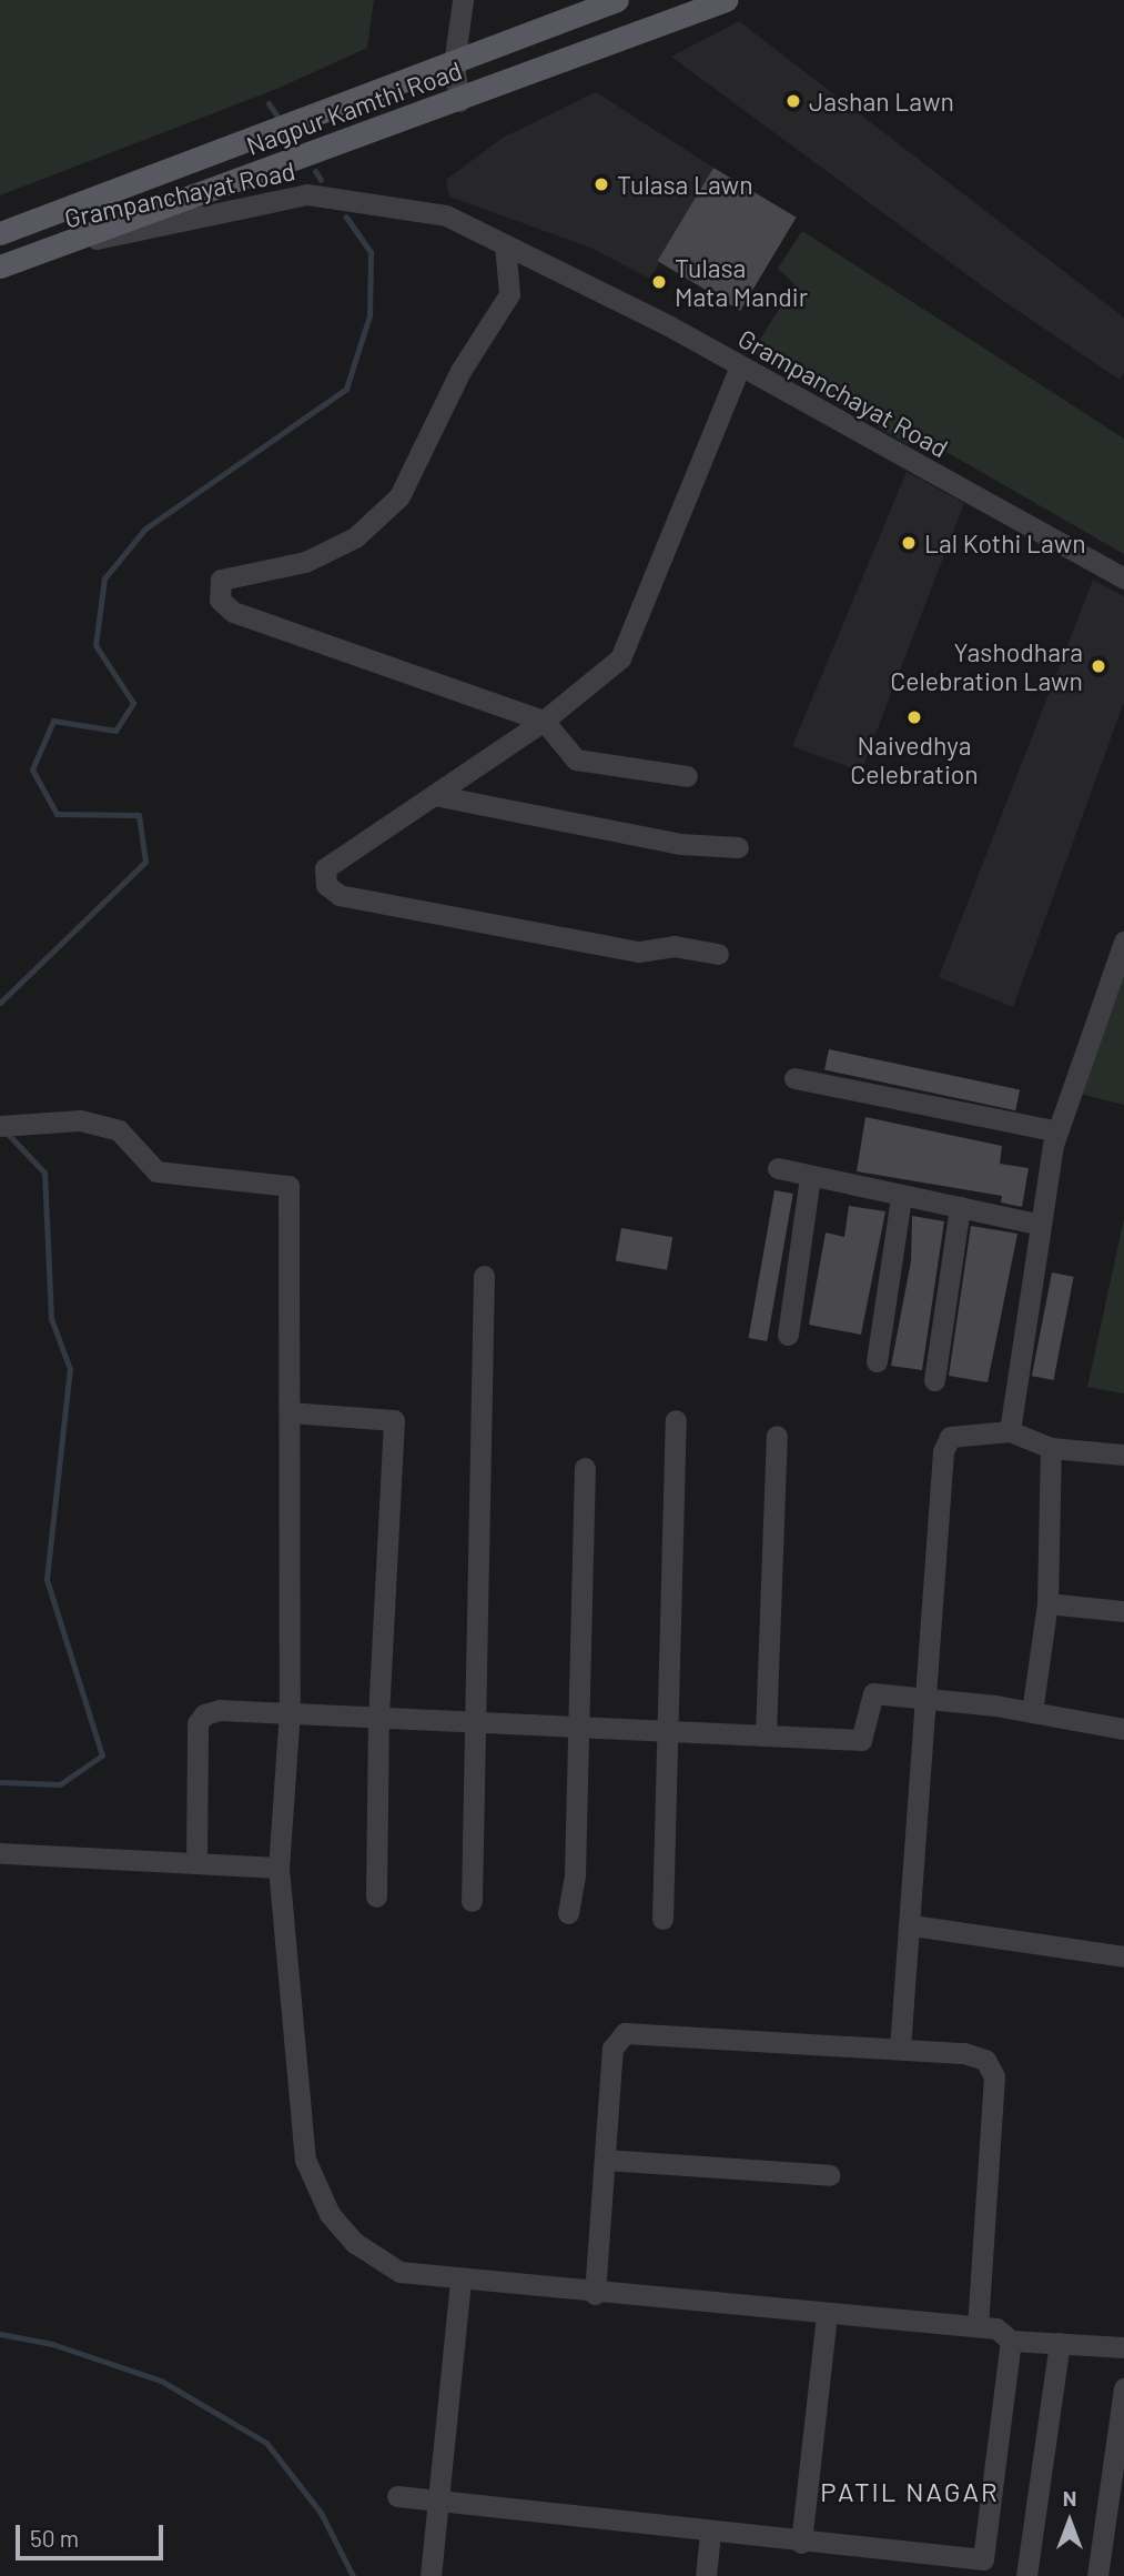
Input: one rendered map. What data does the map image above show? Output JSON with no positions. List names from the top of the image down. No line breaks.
{"streets":{"main road":["Nagpur Kamthi Road"],"street":["Grampanchayat Road"]},"crossings":[["Nagpur Kamthi Road","Grampanchayat Road"]],"districts":["PATIL NAGAR"],"places":["Jashan Lawn","Tulasa Lawn","Tulasa Mata Mandir","Lal Kothi Lawn","Yashodhara Celebration Lawn","Naivedhya Celebration"],"scale_bar":"50 m","north":"top"}
